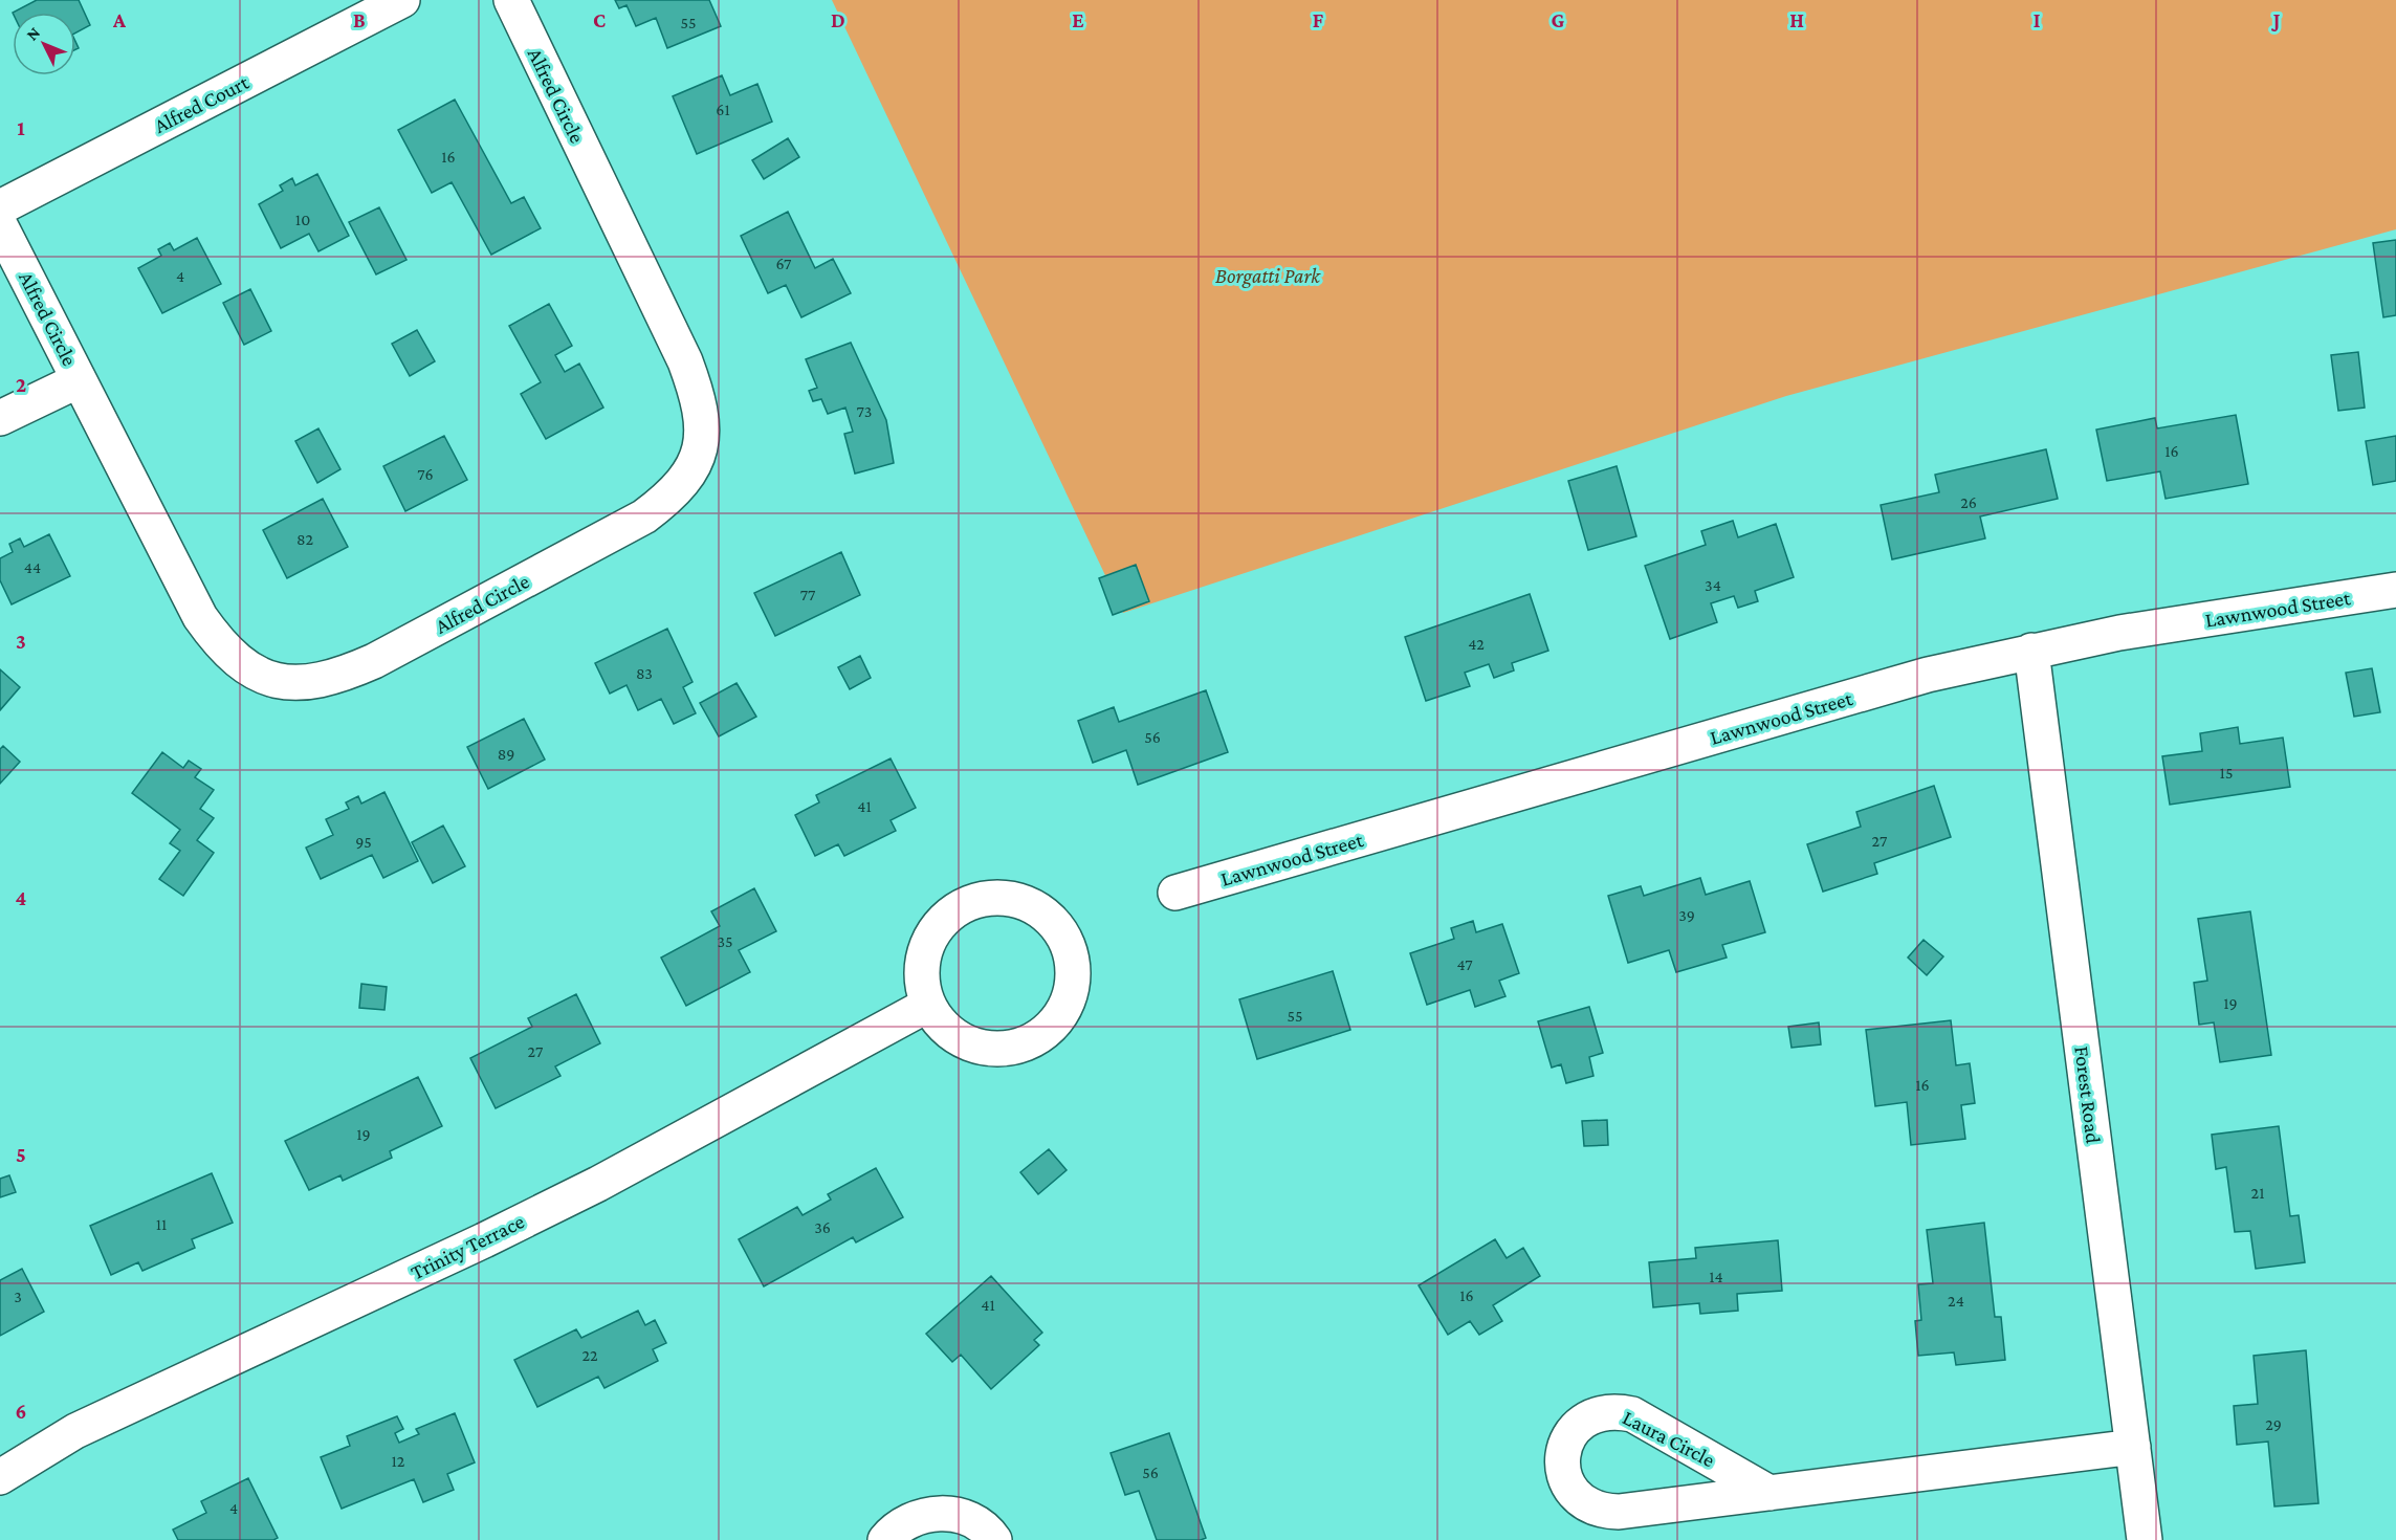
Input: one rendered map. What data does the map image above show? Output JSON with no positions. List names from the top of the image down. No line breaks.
{"streets":{"street":["Alfred Circle","Alfred Court","Lawnwood Street","Forest Road","Trinity Terrace","Laura Circle"]},"crossings":[["Lawnwood Street","Forest Road"],["Forest Road","Laura Circle"]],"parks":["Borgatti Park"],"house_numbers":["55","61","16","10","67","4","73","16","76","26","82","44","34","77","42","83","56","89","15","41","27","95","39","35","47","19","55","27","16","19","21","11","36","14","16","3","24","41","22","29","12","56","4"],"north":"top left","grid":{"columns":["A","B","C","D","E","F","G","H","I","J"],"rows":["1","2","3","4","5","6"]}}
